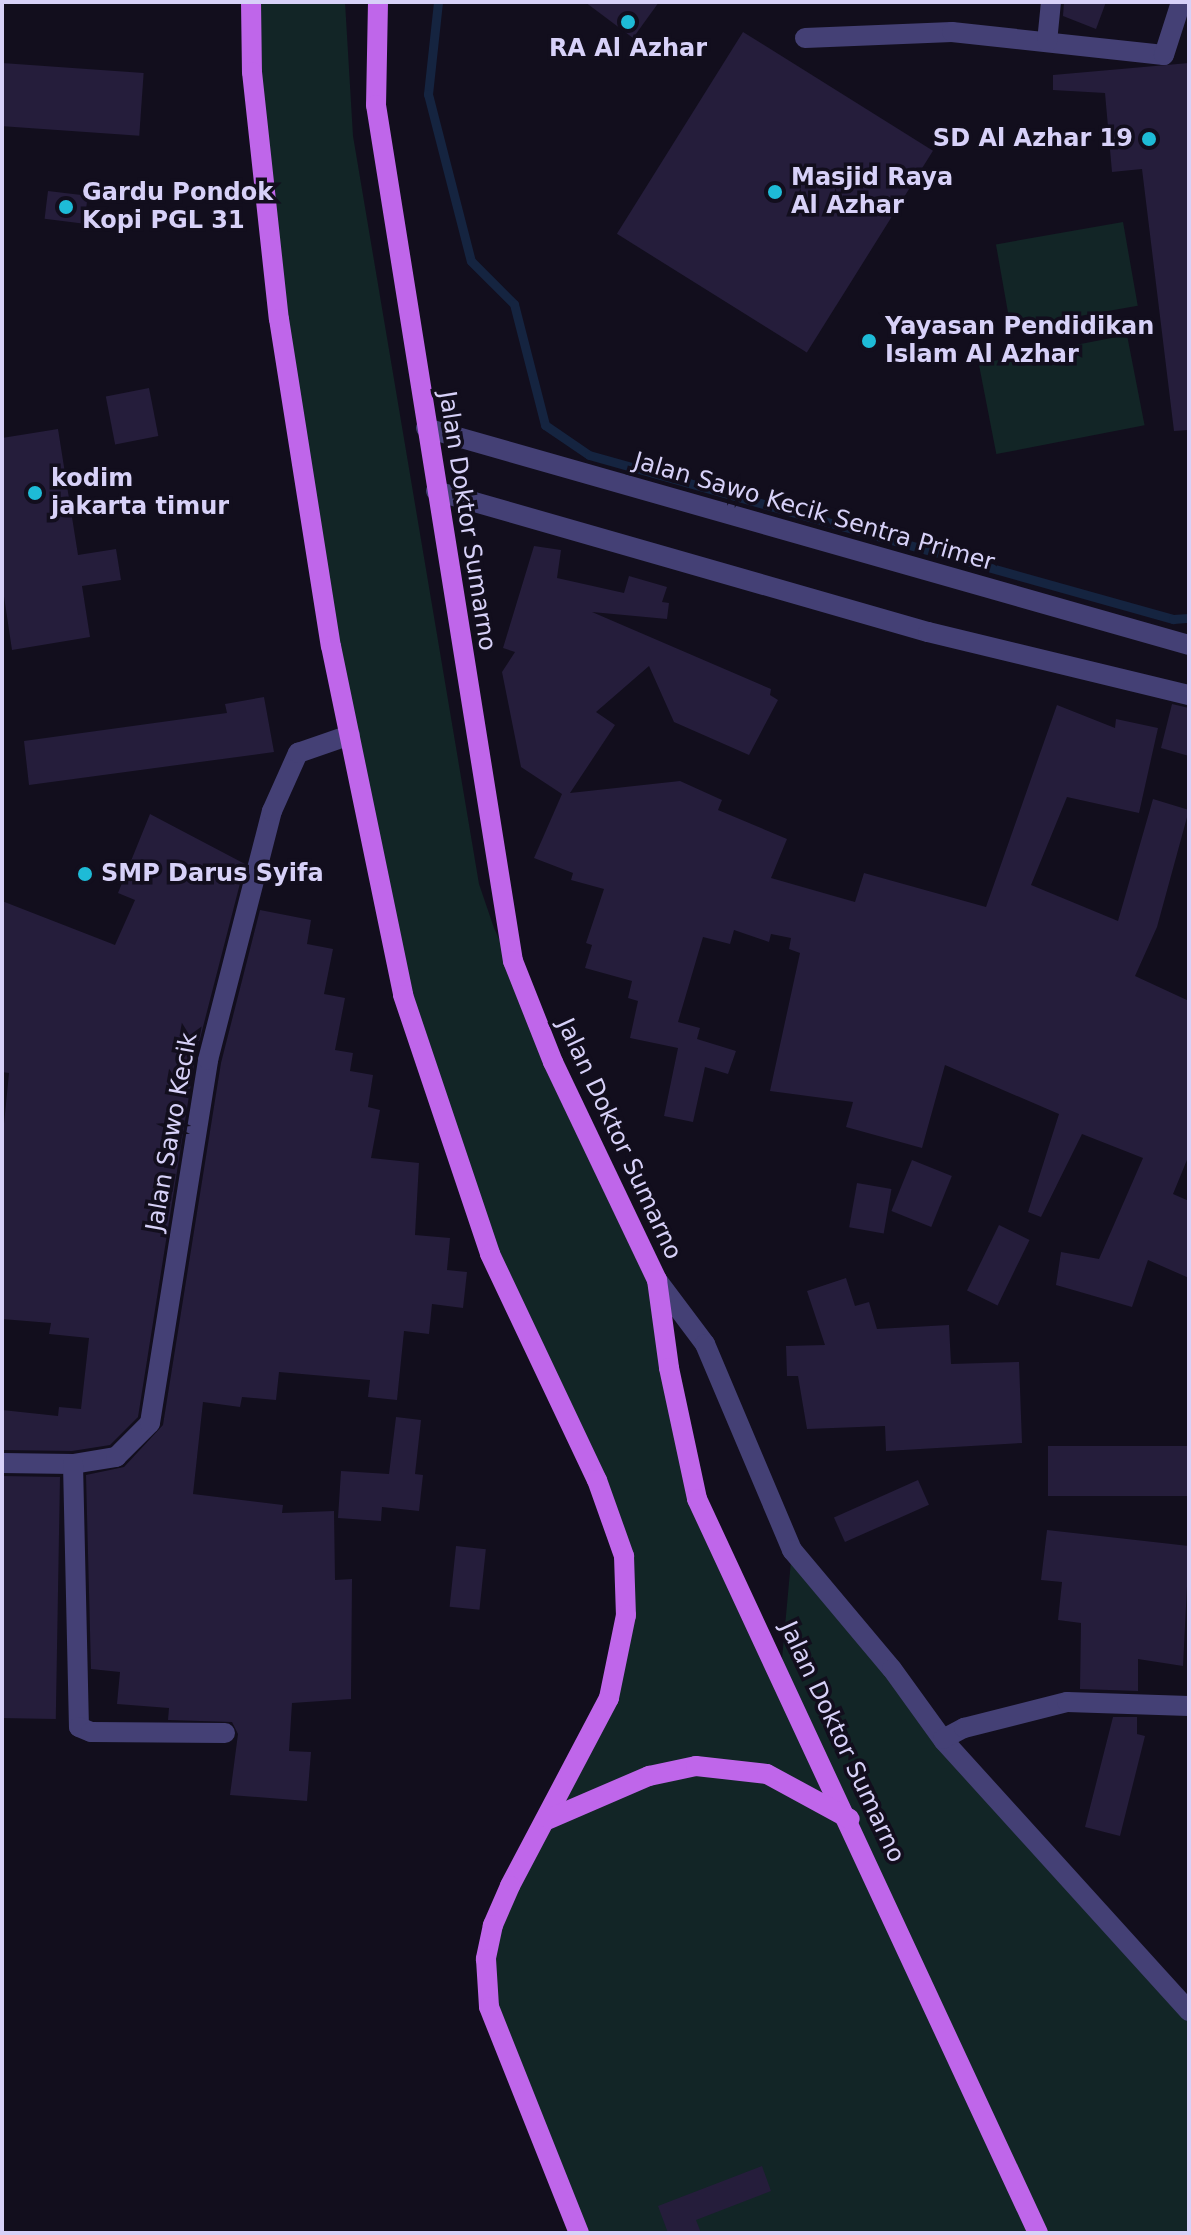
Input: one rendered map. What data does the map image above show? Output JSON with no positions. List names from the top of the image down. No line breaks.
{"streets":{"main road":["Jalan Doktor Sumarno"],"street":["Jalan Sawo Kecik Sentra Primer","Jalan Sawo Kecik"]},"crossings":[["Jalan Sawo Kecik Sentra Primer","Jalan Doktor Sumarno"]],"places":["RA Al Azhar","SD Al Azhar 19","Masjid Raya Al Azhar","Gardu Pondok Kopi PGL 31","Yayasan Pendidikan Islam Al Azhar","kodim jakarta timur","SMP Darus Syifa"]}
